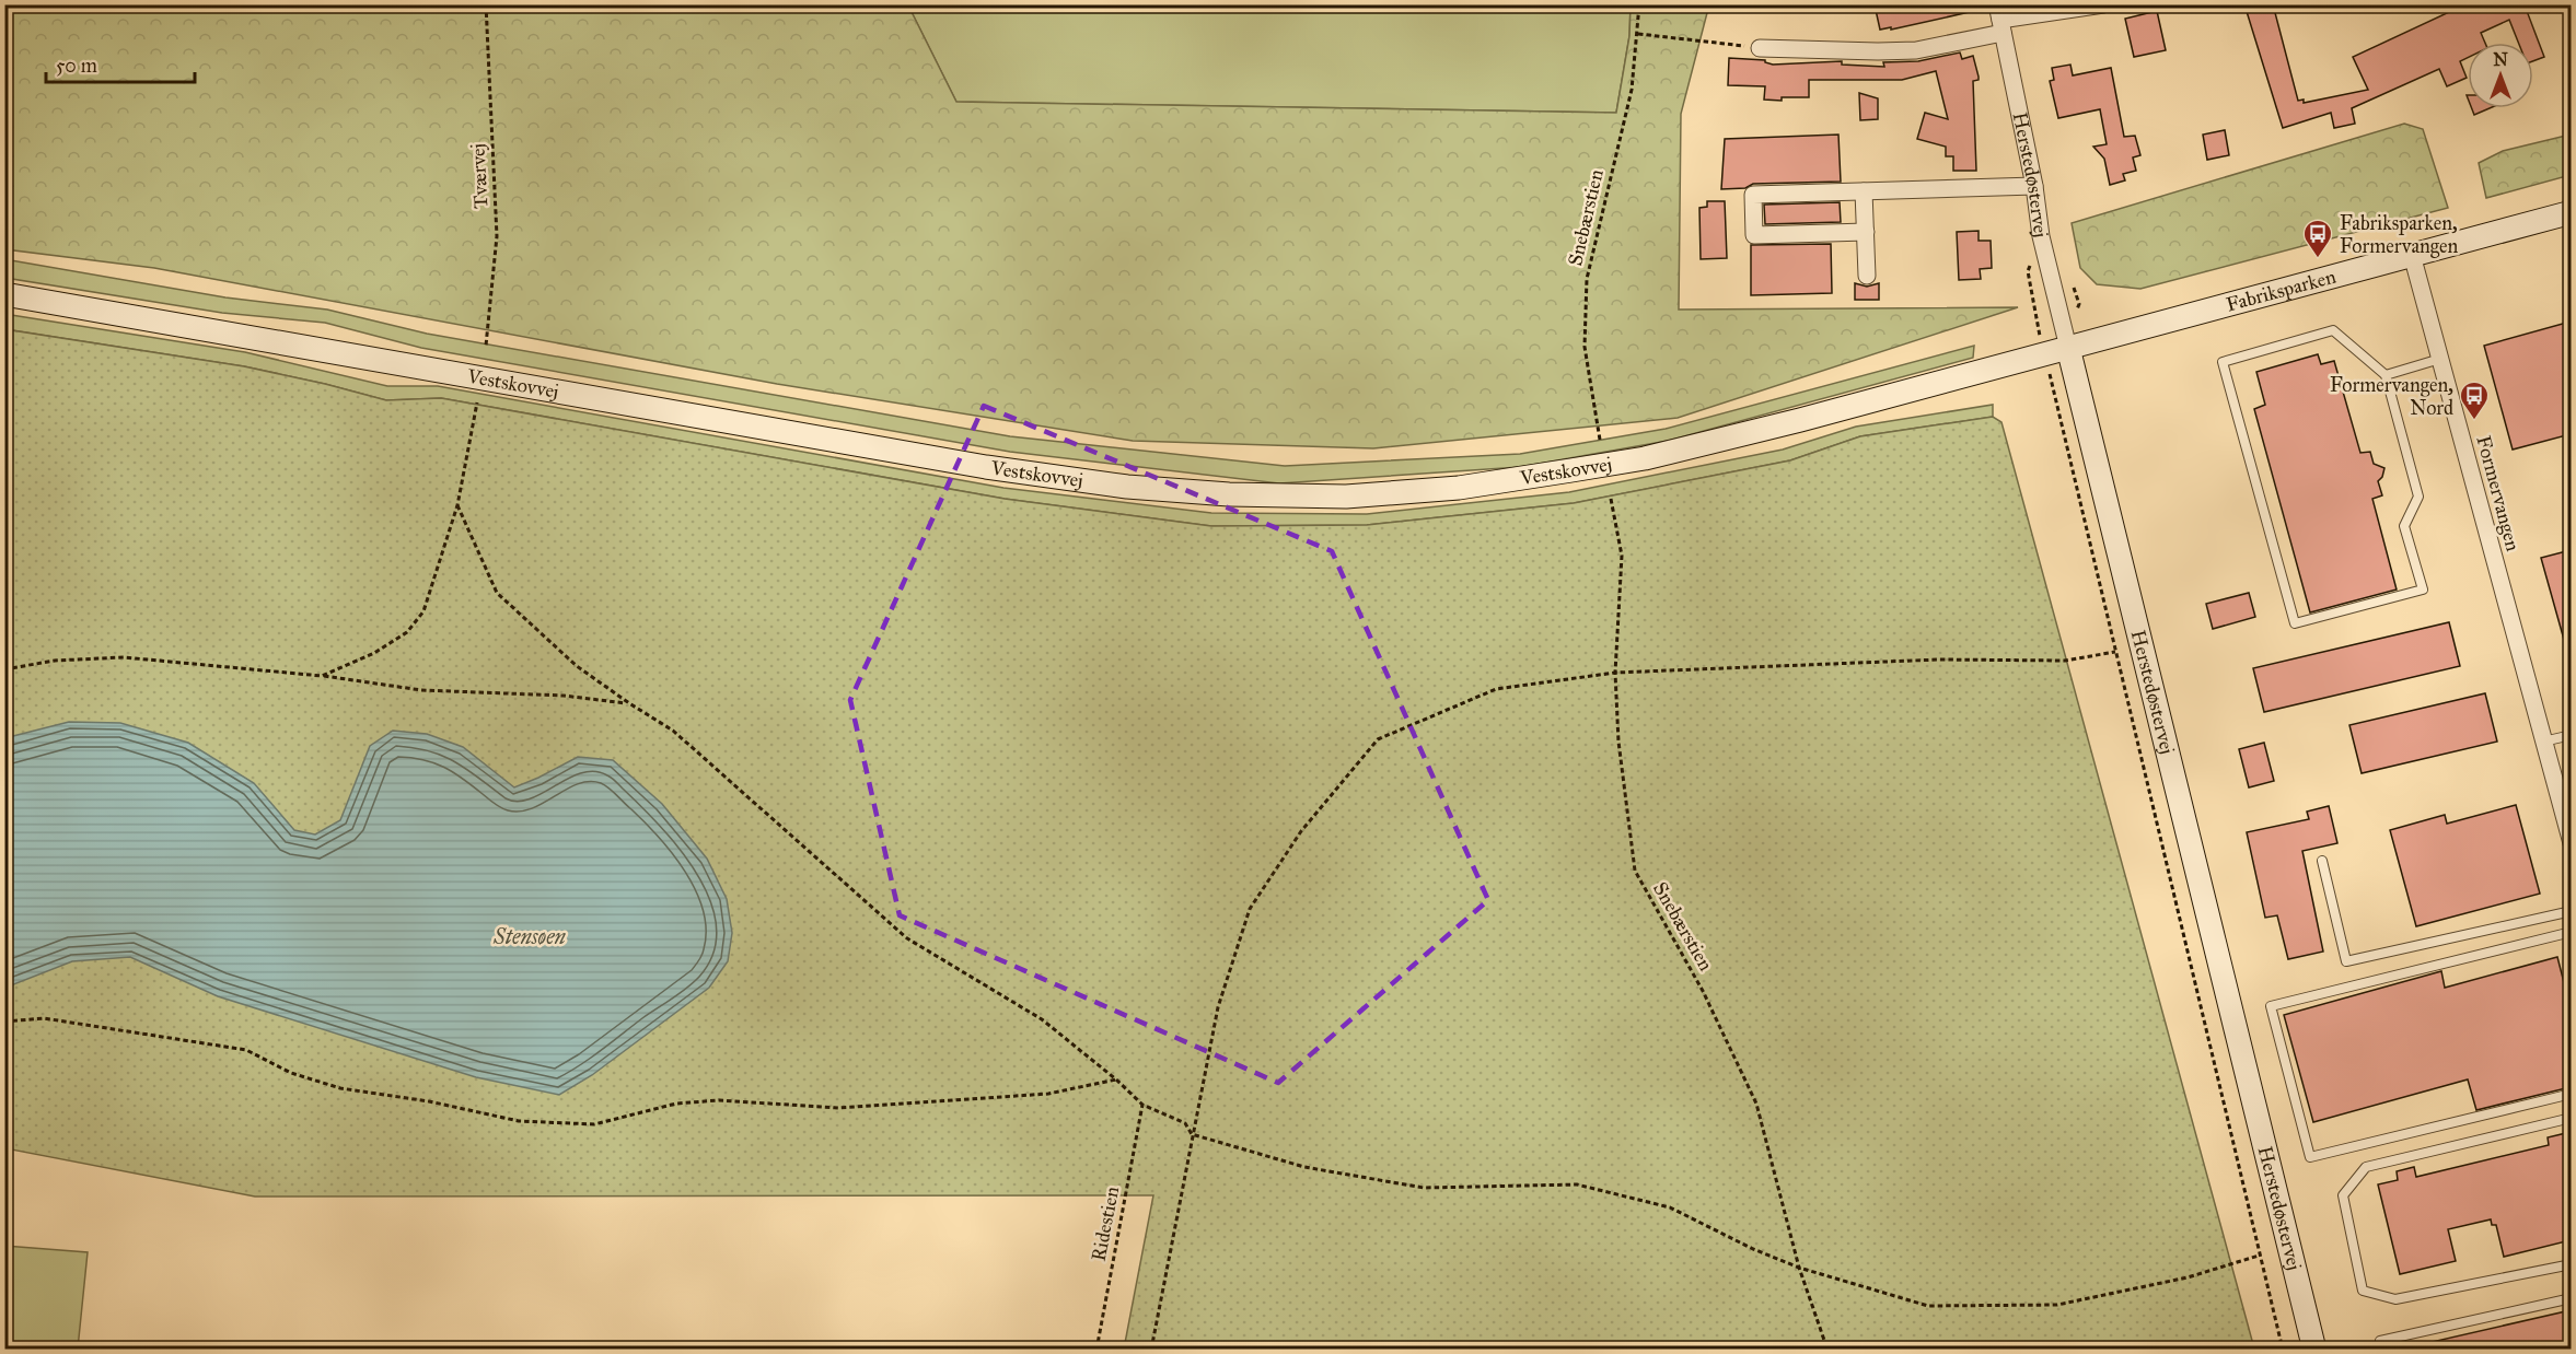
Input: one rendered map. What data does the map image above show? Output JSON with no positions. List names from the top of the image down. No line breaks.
{"streets":{"street":["Herstedøstervej","Fabriksparken","Vestskovvej","Formervangen"],"path":["Tværvej","Snebærstien","Ridestien"]},"crossings":[["Herstedøstervej","Fabriksparken"],["Herstedøstervej","Vestskovvej"],["Fabriksparken","Vestskovvej"],["Fabriksparken","Formervangen"]],"water":["Stensøen"],"places":{"bus stop":["Fabriksparken, Formervangen","Formervangen, Nord"]},"scale_bar":"50 m","north":"top"}
